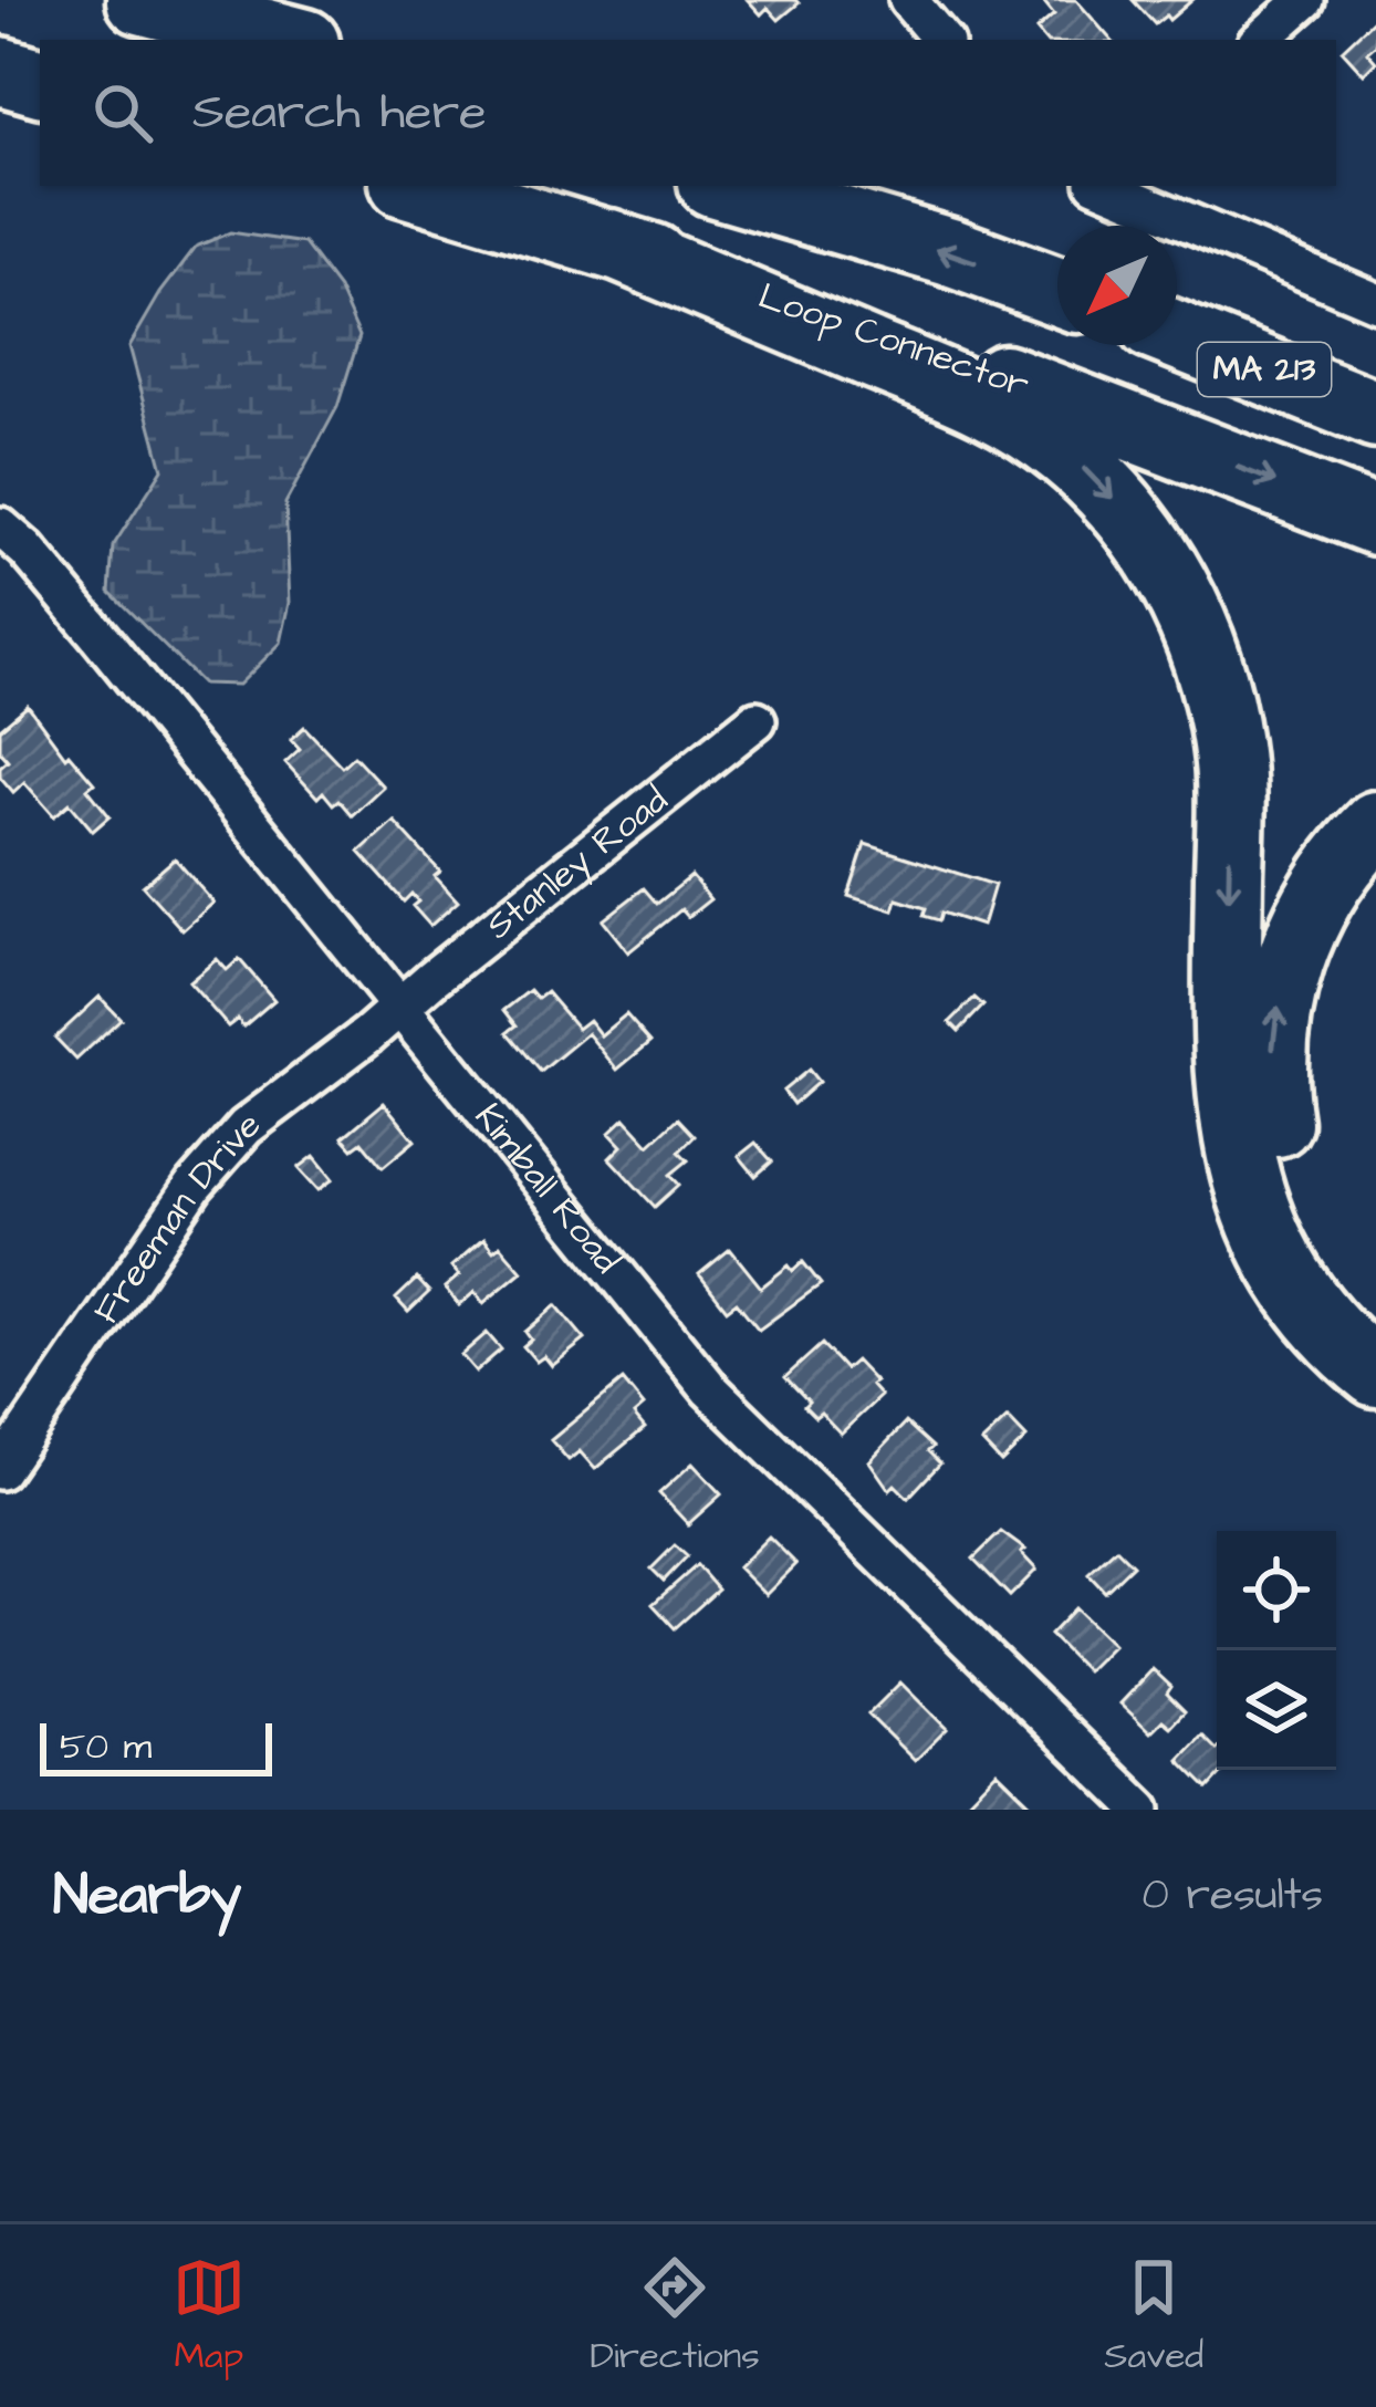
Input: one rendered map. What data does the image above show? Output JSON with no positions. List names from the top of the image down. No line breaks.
{"streets":{"highway":["Loop Connector","MA 213"],"street":["Stanley Road","Kimball Road","Freeman Drive"]},"crossings":[["Stanley Road","Kimball Road"],["Stanley Road","Freeman Drive"],["Kimball Road","Freeman Drive"]],"scale_bar":"50 m","north":"bottom left","page":{"search":"Search here","scale":"50 m","heading":["Nearby","0 results"],"nav":["Map","Directions","Saved"]}}
